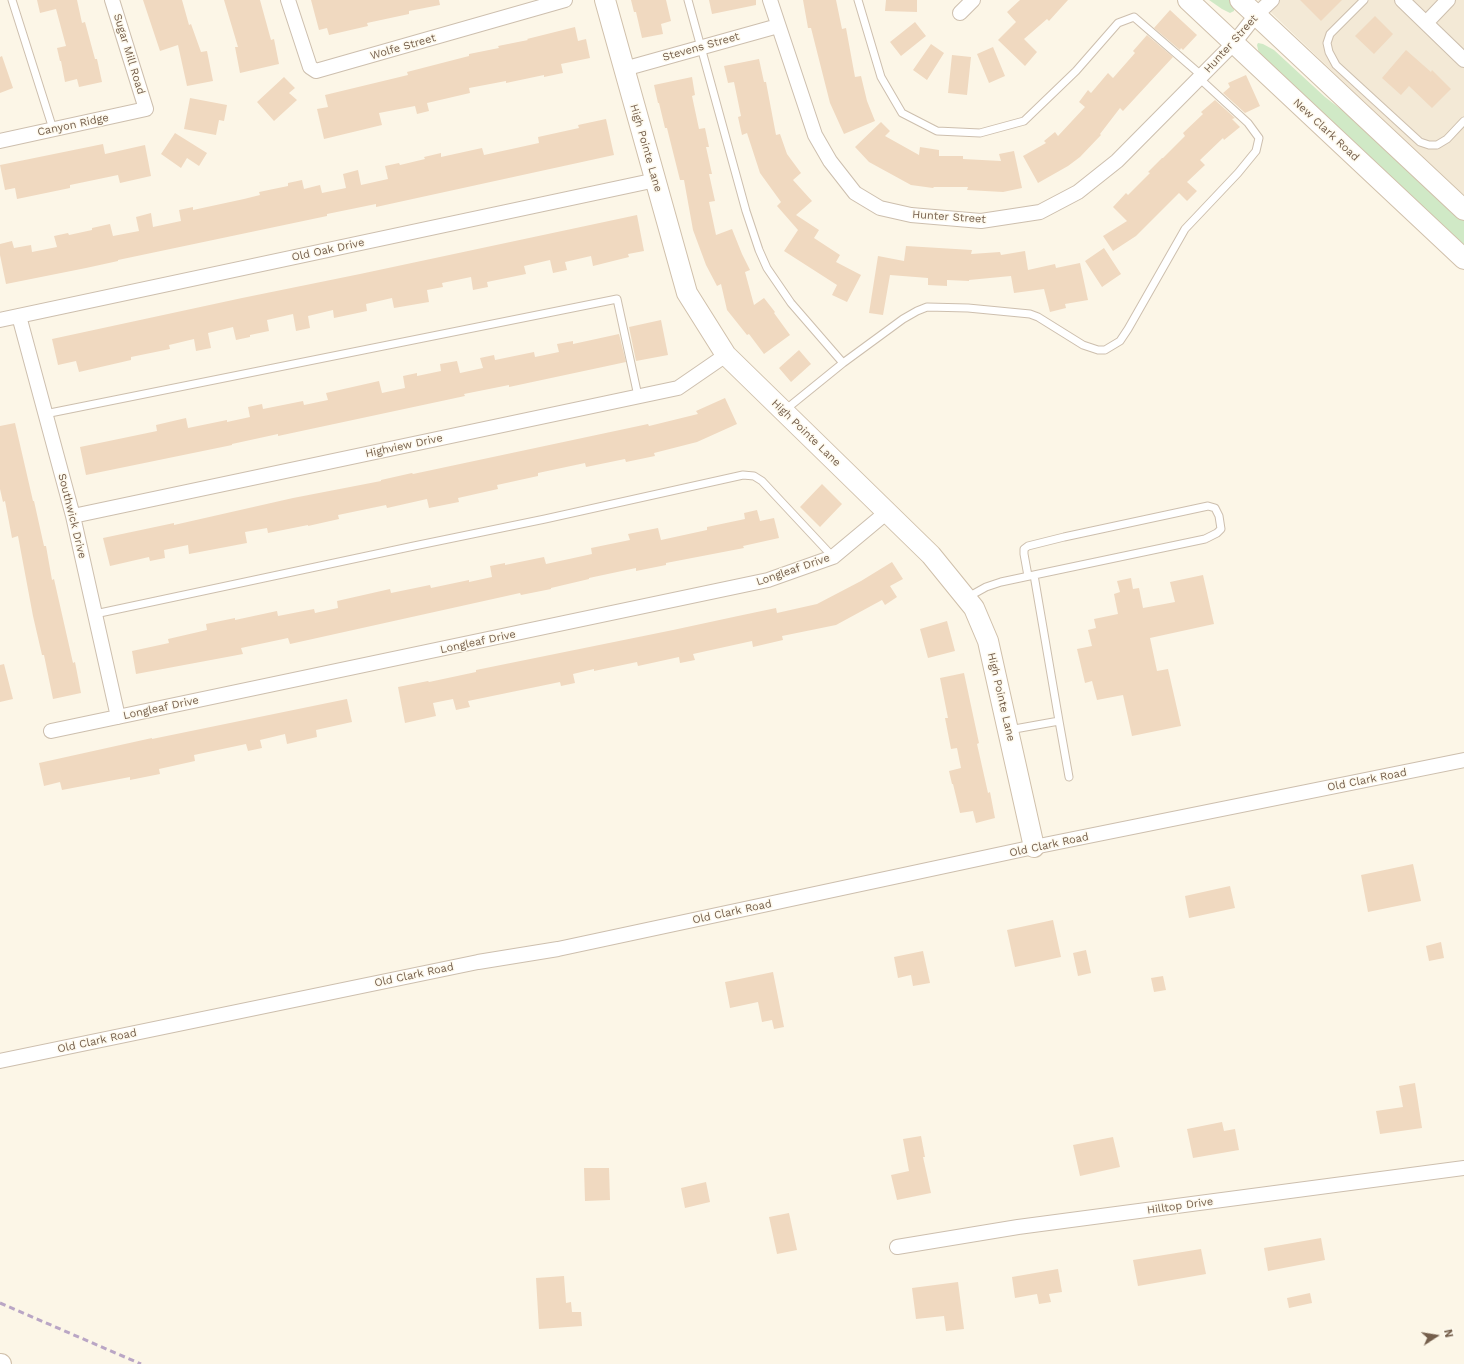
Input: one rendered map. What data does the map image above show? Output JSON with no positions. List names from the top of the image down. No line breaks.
{"streets":{"street":["Hunter Street","Wolfe Street","Stevens Street","Sugar Mill Road","Canyon Ridge","New Clark Road","High Pointe Lane","Old Oak Drive","Highview Drive","Southwick Drive","Longleaf Drive","Old Clark Road","Hilltop Drive"]},"crossings":[["Hunter Street","Stevens Street"],["Hunter Street","New Clark Road"],["Stevens Street","High Pointe Lane"],["Sugar Mill Road","Canyon Ridge"],["High Pointe Lane","Old Oak Drive"],["High Pointe Lane","Highview Drive"],["High Pointe Lane","Longleaf Drive"],["High Pointe Lane","Old Clark Road"],["Old Oak Drive","Southwick Drive"],["Highview Drive","Southwick Drive"],["Southwick Drive","Longleaf Drive"]],"north":"right"}
